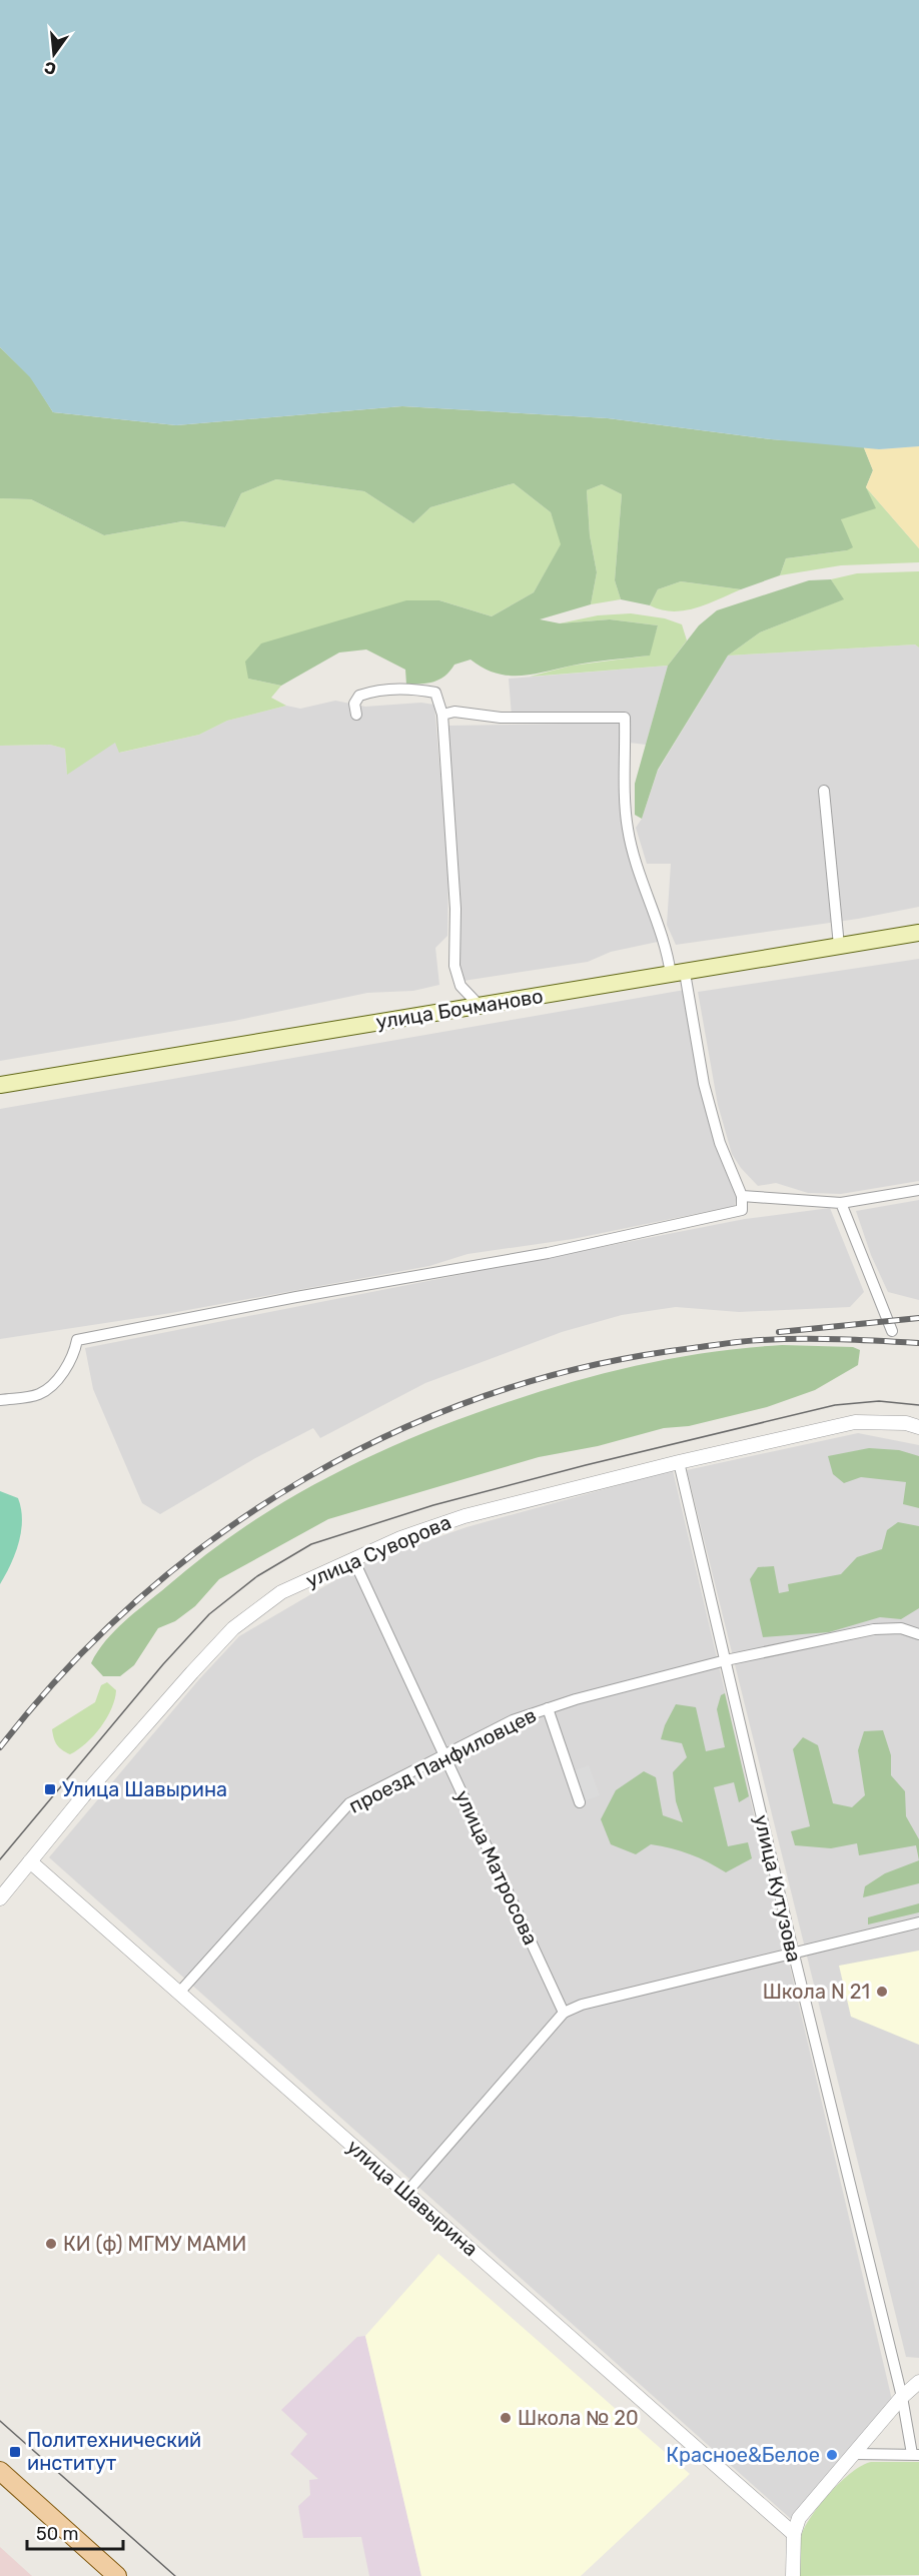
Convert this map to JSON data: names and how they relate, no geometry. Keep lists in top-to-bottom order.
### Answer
{
  "streets": {
    "main road": ["улица Бочманово"],
    "street": [
      "улица Суворова",
      "проезд Панфиловцев",
      "улица Матросова",
      "улица Кутузова",
      "улица Шавырина"
    ]
  },
  "crossings": [
    ["улица Суворова", "улица Матросова"],
    ["улица Суворова", "улица Кутузова"],
    ["улица Суворова", "улица Шавырина"],
    ["проезд Панфиловцев", "улица Матросова"],
    ["проезд Панфиловцев", "улица Кутузова"],
    ["проезд Панфиловцев", "улица Шавырина"]
  ],
  "places": {
    "transit": ["Улица Шавырина", "Политехнический институт"],
    "other": [
      "Школа N 21",
      "КИ (ф) МГМУ МАМИ",
      "Школа № 20",
      "Красное&Белое"
    ]
  },
  "scale_bar": "50 m",
  "north": "bottom"
}
